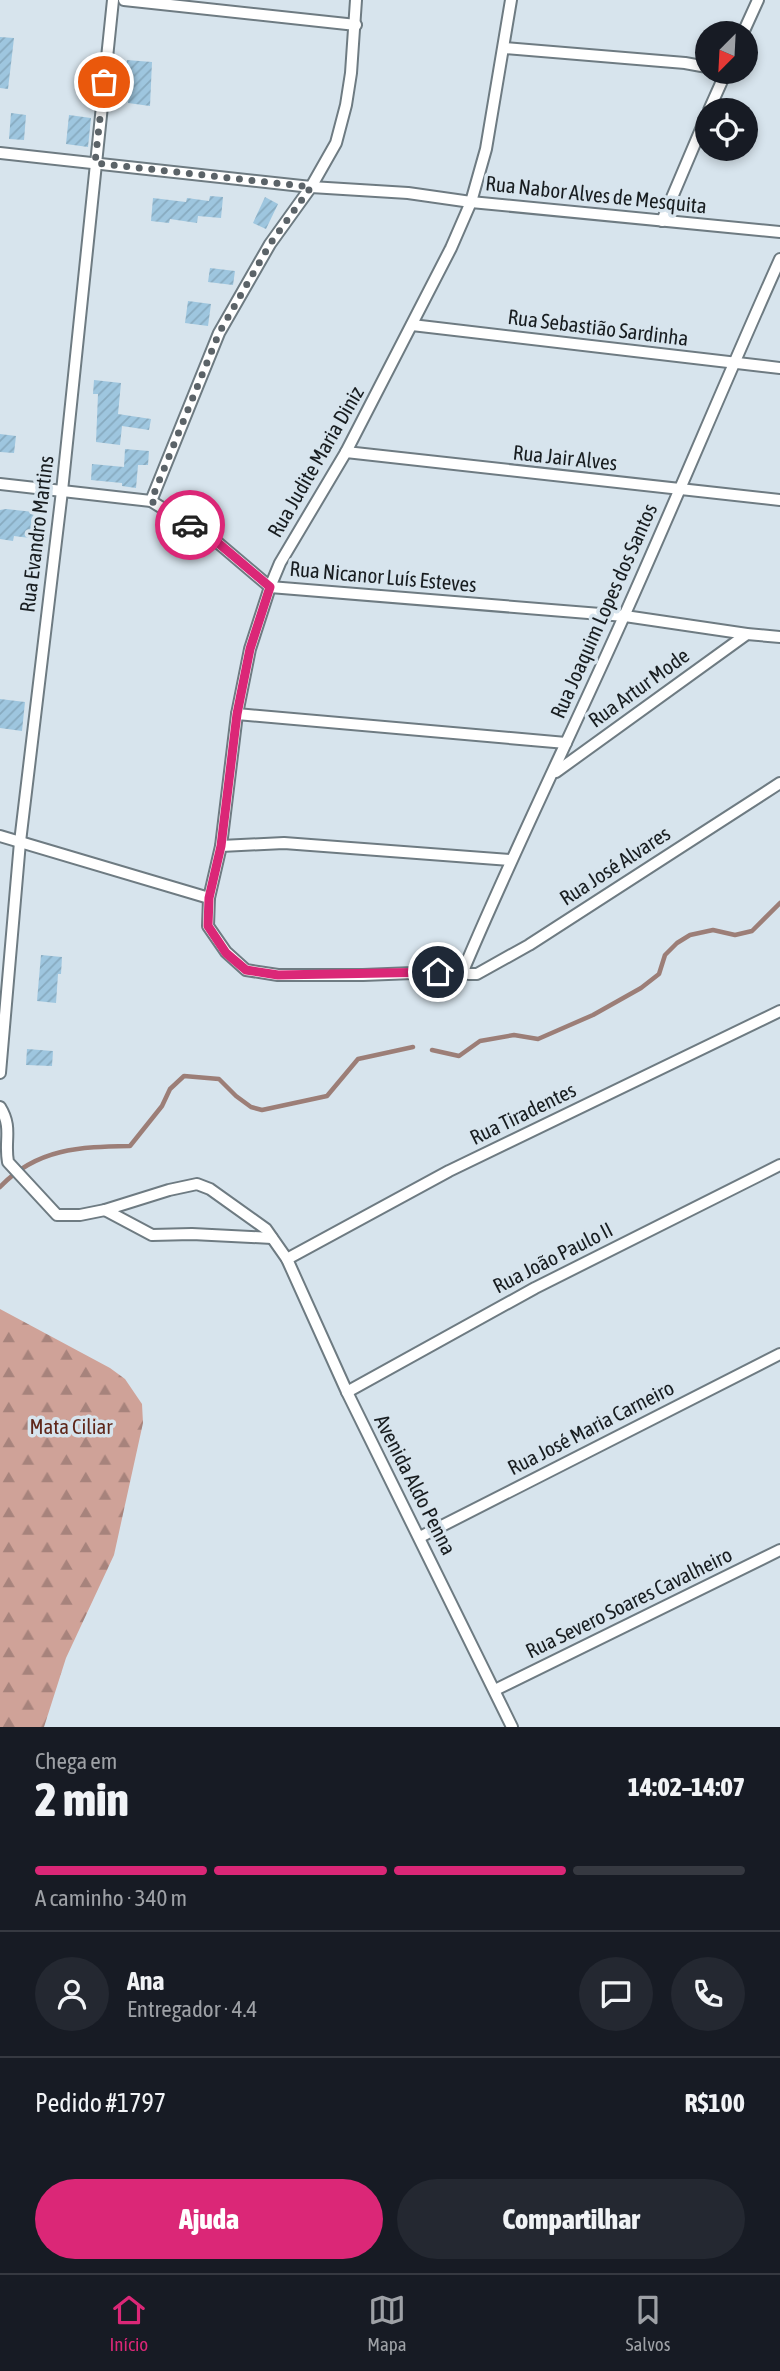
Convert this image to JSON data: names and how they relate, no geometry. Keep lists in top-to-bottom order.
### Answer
{
  "streets": {
    "street": [
      "Rua Nabor Alves de Mesquita",
      "Rua Sebastião Sardinha",
      "Rua Jair Alves",
      "Rua Judite Maria Diniz",
      "Rua Evandro Martins",
      "Rua Nicanor Luís Esteves",
      "Rua Joaquim Lopes dos Santos",
      "Rua Artur Mode",
      "Rua José Alvares",
      "Rua Tiradentes",
      "Rua João Paulo II",
      "Rua José Maria Carneiro",
      "Avenida Aldo Penna",
      "Rua Severo Soares Cavalheiro"
    ]
  },
  "crossings": [
    ["Rua Nabor Alves de Mesquita", "Rua Judite Maria Diniz"],
    ["Rua Nabor Alves de Mesquita", "Rua Evandro Martins"],
    ["Rua Sebastião Sardinha", "Rua Judite Maria Diniz"],
    ["Rua Sebastião Sardinha", "Rua Joaquim Lopes dos Santos"],
    ["Rua Jair Alves", "Rua Judite Maria Diniz"],
    ["Rua Jair Alves", "Rua Joaquim Lopes dos Santos"],
    ["Rua Judite Maria Diniz", "Rua Nicanor Luís Esteves"],
    ["Rua Judite Maria Diniz", "Rua Joaquim Lopes dos Santos"],
    ["Rua Judite Maria Diniz", "Rua José Alvares"],
    ["Rua Evandro Martins", "Rua Nicanor Luís Esteves"],
    ["Rua Nicanor Luís Esteves", "Rua Joaquim Lopes dos Santos"],
    ["Rua Nicanor Luís Esteves", "Rua Artur Mode"],
    ["Rua Joaquim Lopes dos Santos", "Rua Artur Mode"],
    ["Rua Joaquim Lopes dos Santos", "Rua José Alvares"],
    ["Rua Tiradentes", "Avenida Aldo Penna"],
    ["Rua João Paulo II", "Avenida Aldo Penna"],
    ["Rua José Maria Carneiro", "Avenida Aldo Penna"],
    ["Avenida Aldo Penna", "Rua Severo Soares Cavalheiro"]
  ],
  "parks": ["Mata Ciliar"],
  "north": "bottom left",
  "page": {
    "heading": ["2 min", "Chega em", "14:02–14:07"],
    "panel": [
      "Ana",
      "Entregador · 4.4",
      "Pedido #1797",
      "R$100"
    ],
    "bar": "A caminho · 340 m",
    "buttons": ["Ajuda", "Compartilhar"],
    "tabs": ["Início", "Mapa", "Salvos"]
  }
}
